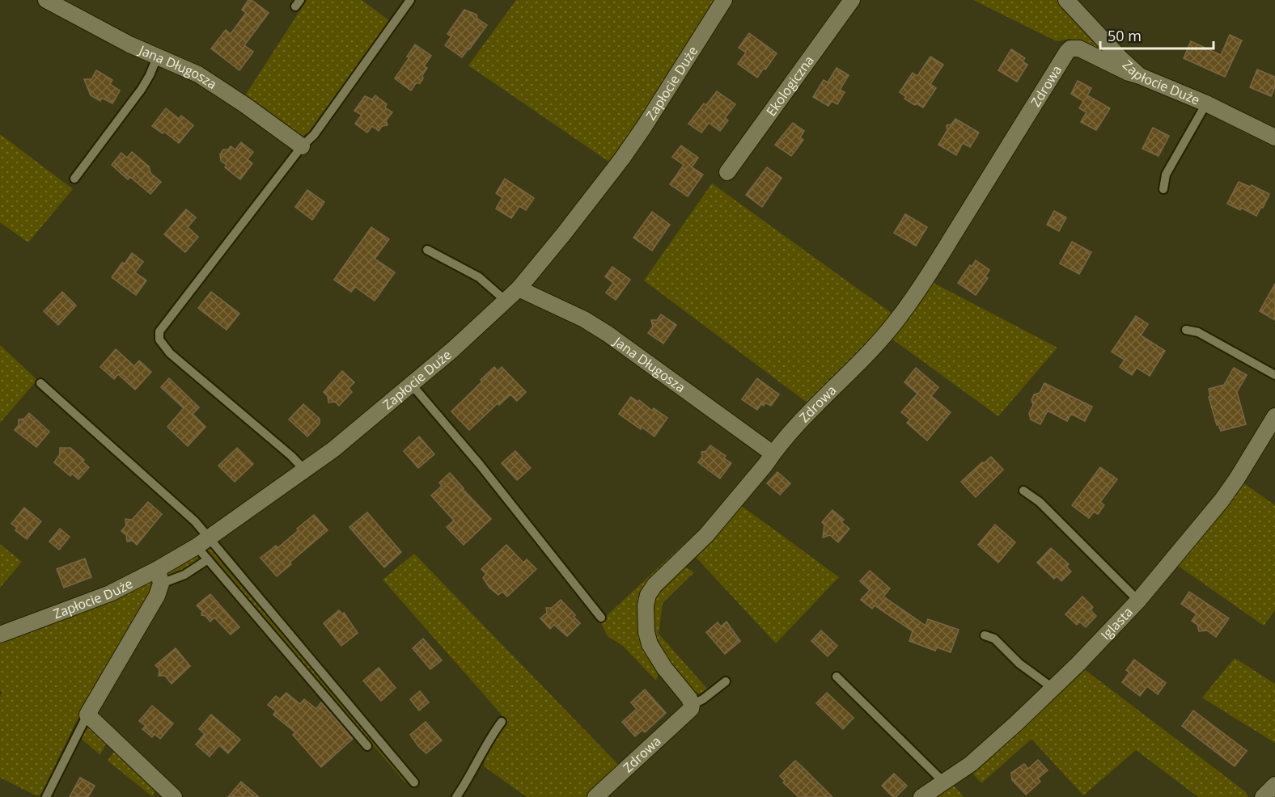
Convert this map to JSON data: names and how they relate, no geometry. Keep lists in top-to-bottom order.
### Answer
{
  "streets": {
    "street": [
      "Jana Długosza",
      "Zapłocie Duże",
      "Ekologiczna",
      "Zdrowa",
      "Iglasta"
    ]
  },
  "crossings": [
    ["Jana Długosza", "Zapłocie Duże"],
    ["Jana Długosza", "Zdrowa"],
    ["Zapłocie Duże", "Zdrowa"]
  ],
  "scale_bar": "50 m"
}
